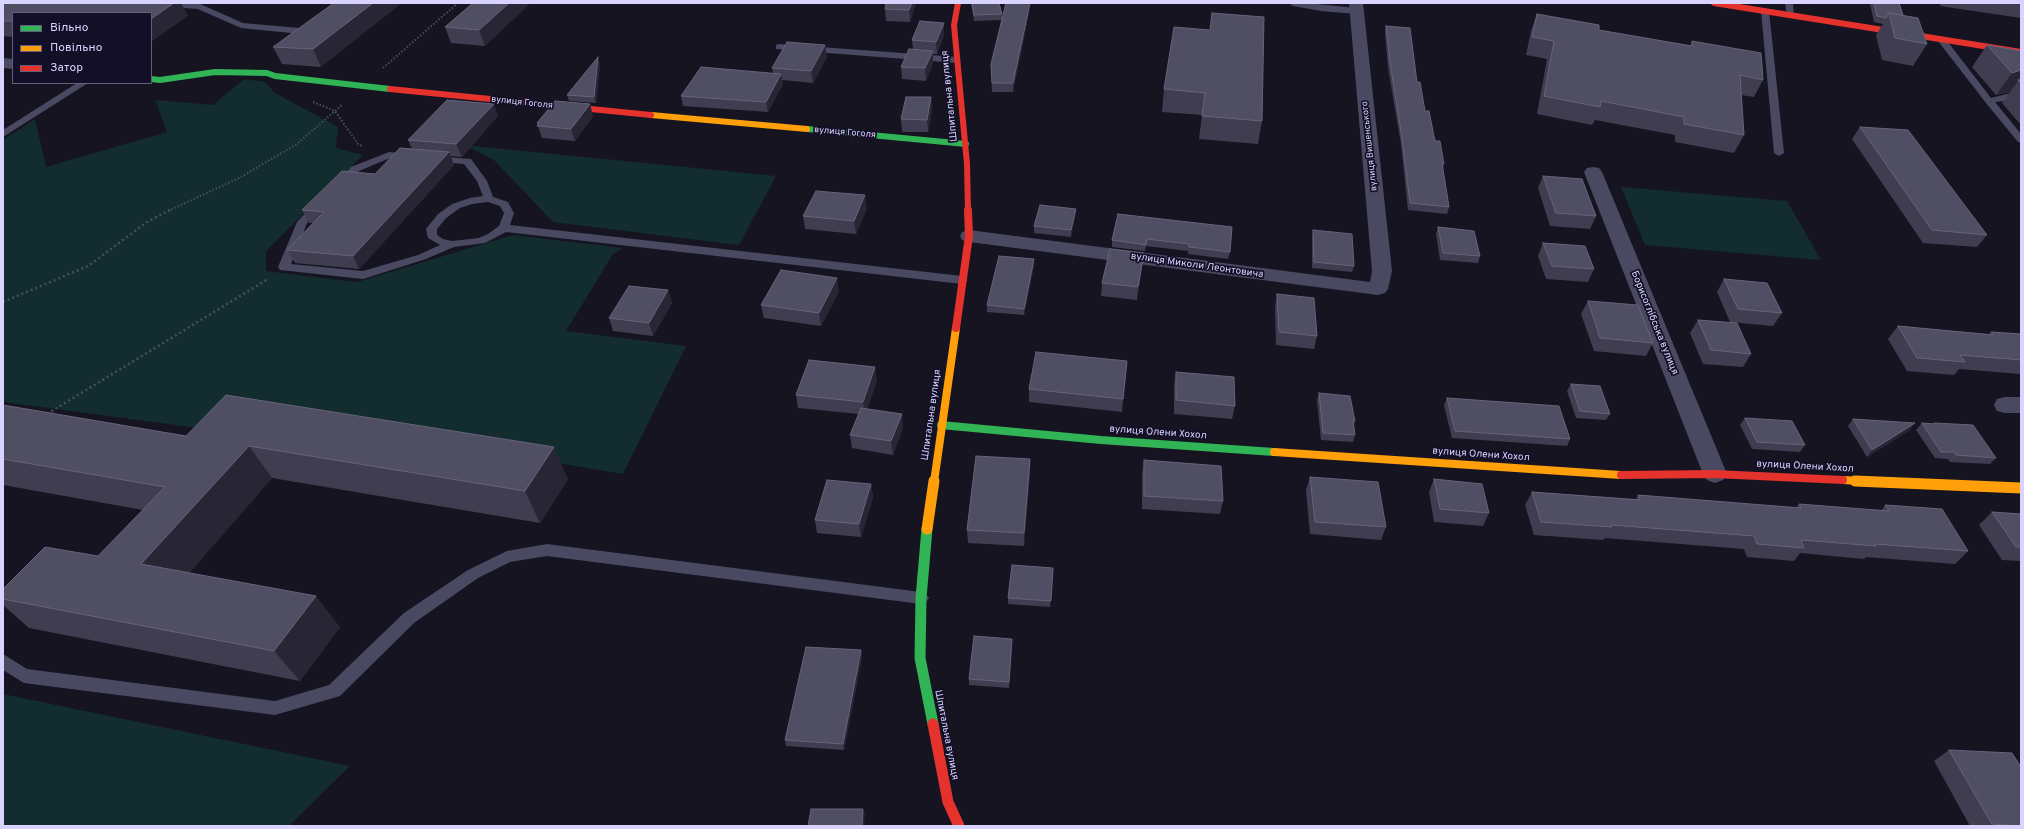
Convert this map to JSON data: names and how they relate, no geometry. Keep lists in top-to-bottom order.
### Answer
{
  "streets": {
    "street": [
      "Шпитальна вулиця",
      "вулиця Гоголя",
      "вулиця Вишенського",
      "вулиця Миколи Леонтовича",
      "Борисоглібська вулиця",
      "вулиця Олени Хохол"
    ]
  },
  "crossings": [
    ["Шпитальна вулиця", "вулиця Гоголя"],
    ["Шпитальна вулиця", "вулиця Миколи Леонтовича"],
    ["Шпитальна вулиця", "вулиця Олени Хохол"],
    ["вулиця Вишенського", "вулиця Миколи Леонтовича"],
    ["Борисоглібська вулиця", "вулиця Олени Хохол"]
  ],
  "legend": ["Вільно", "Повільно", "Затор"]
}
